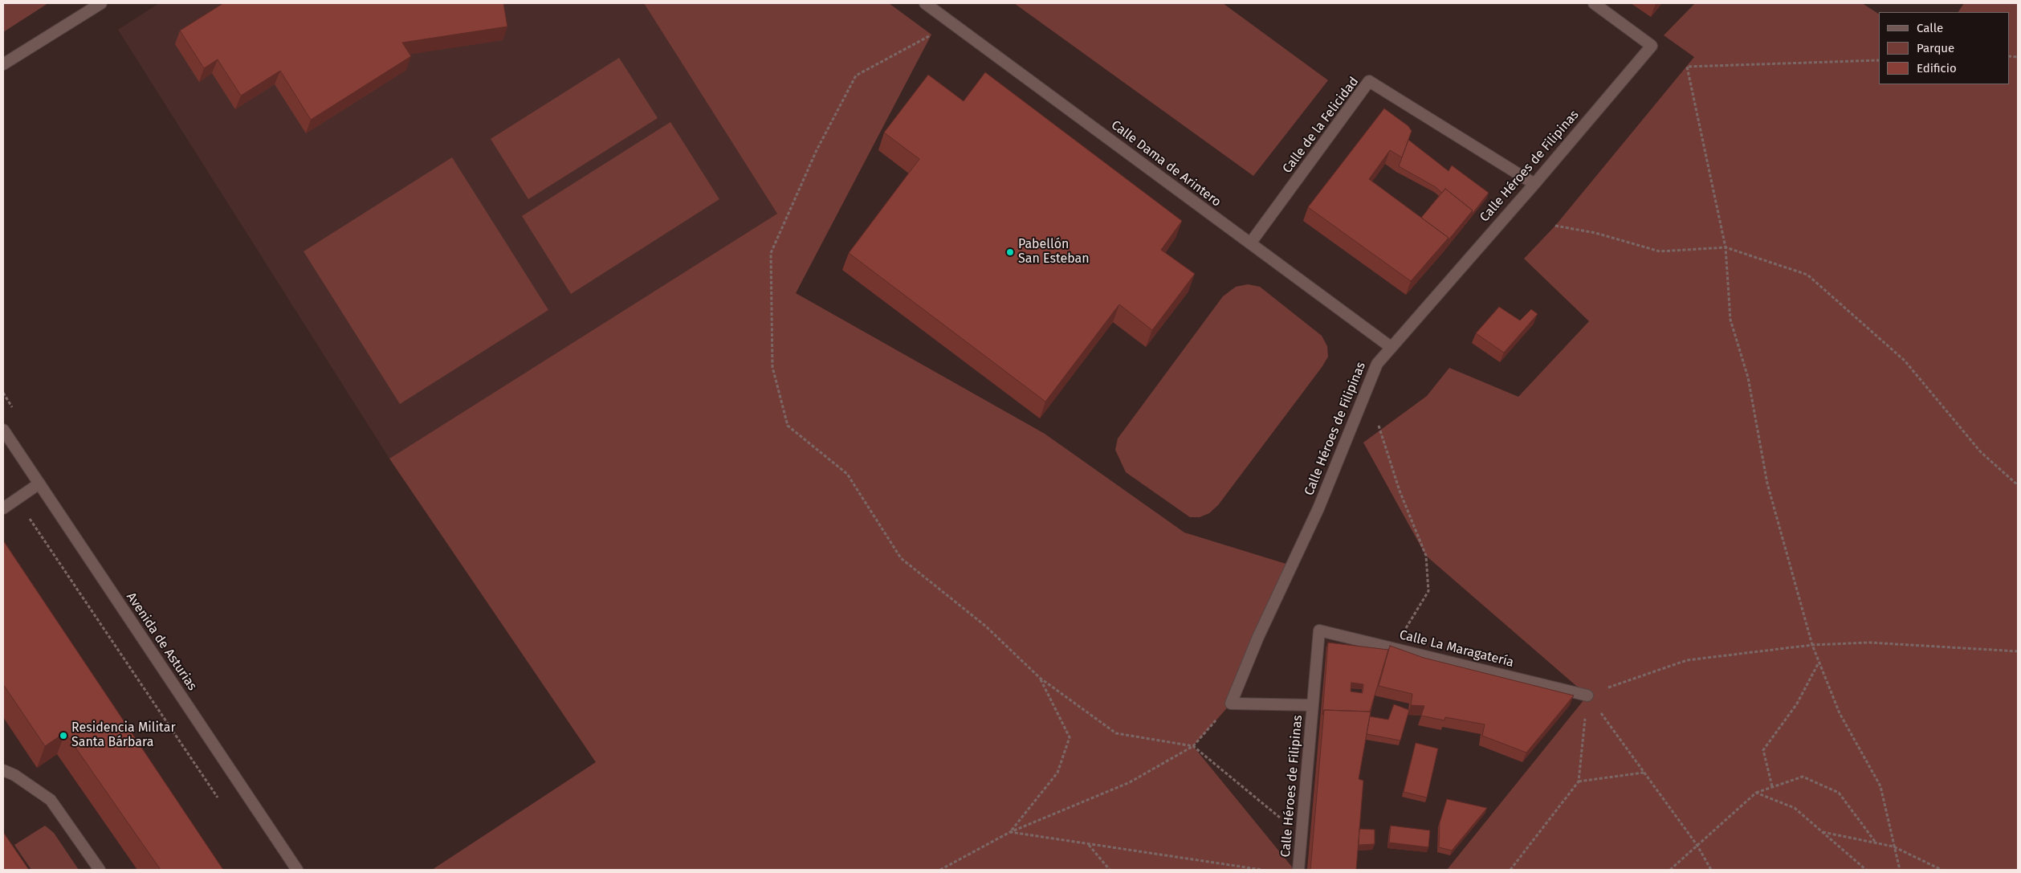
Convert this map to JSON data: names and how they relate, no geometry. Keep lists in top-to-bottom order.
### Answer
{
  "streets": {
    "street": [
      "Calle de la Felicidad",
      "Calle Dama de Arintero",
      "Calle Héroes de Filipinas",
      "Avenida de Asturias",
      "Calle La Maragatería"
    ]
  },
  "crossings": [
    ["Calle de la Felicidad", "Calle Dama de Arintero"],
    ["Calle de la Felicidad", "Calle Héroes de Filipinas"],
    ["Calle Dama de Arintero", "Calle Héroes de Filipinas"],
    ["Calle Héroes de Filipinas", "Calle La Maragatería"]
  ],
  "places": ["Pabellón San Esteban", "Residencia Militar Santa Bárbara"],
  "legend": ["Calle", "Parque", "Edificio"]
}
